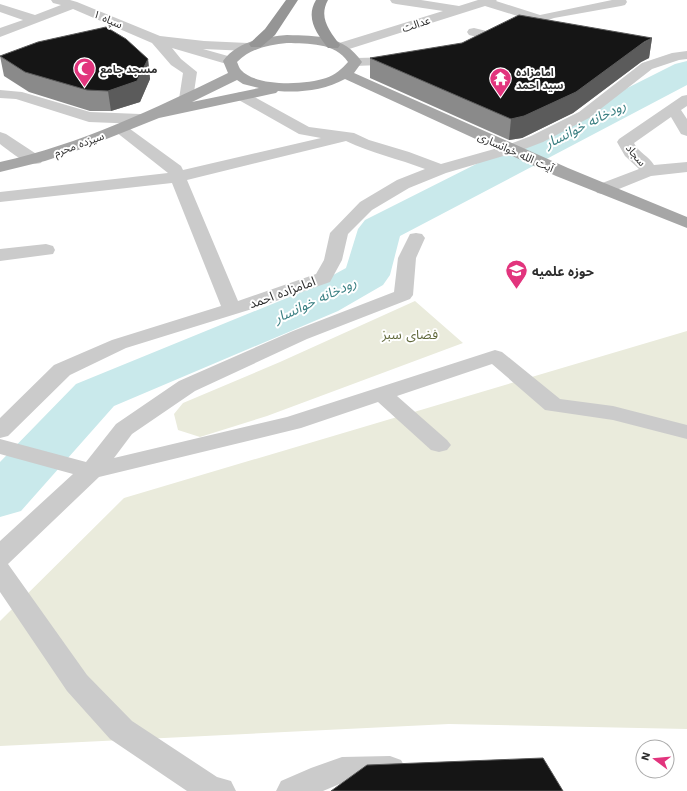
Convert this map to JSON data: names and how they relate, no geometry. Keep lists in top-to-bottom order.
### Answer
{
  "streets": {
    "main road": ["سیزده محرم", "آیت الله خوانساری"],
    "street": [
      "سپاه ۱",
      "عدالت",
      "سجاد",
      "امامزاده احمد"
    ]
  },
  "crossings": [
    ["آیت الله خوانساری", "سجاد"],
    ["آیت الله خوانساری", "امامزاده احمد"]
  ],
  "water": ["رودخانه خوانسار"],
  "parks": ["فضای سبز"],
  "places": {
    "mosque": ["مسجد جامع"],
    "temple": ["امامزاده سید احمد"],
    "school or university": ["حوزه علمیه"]
  },
  "north": "left"
}
